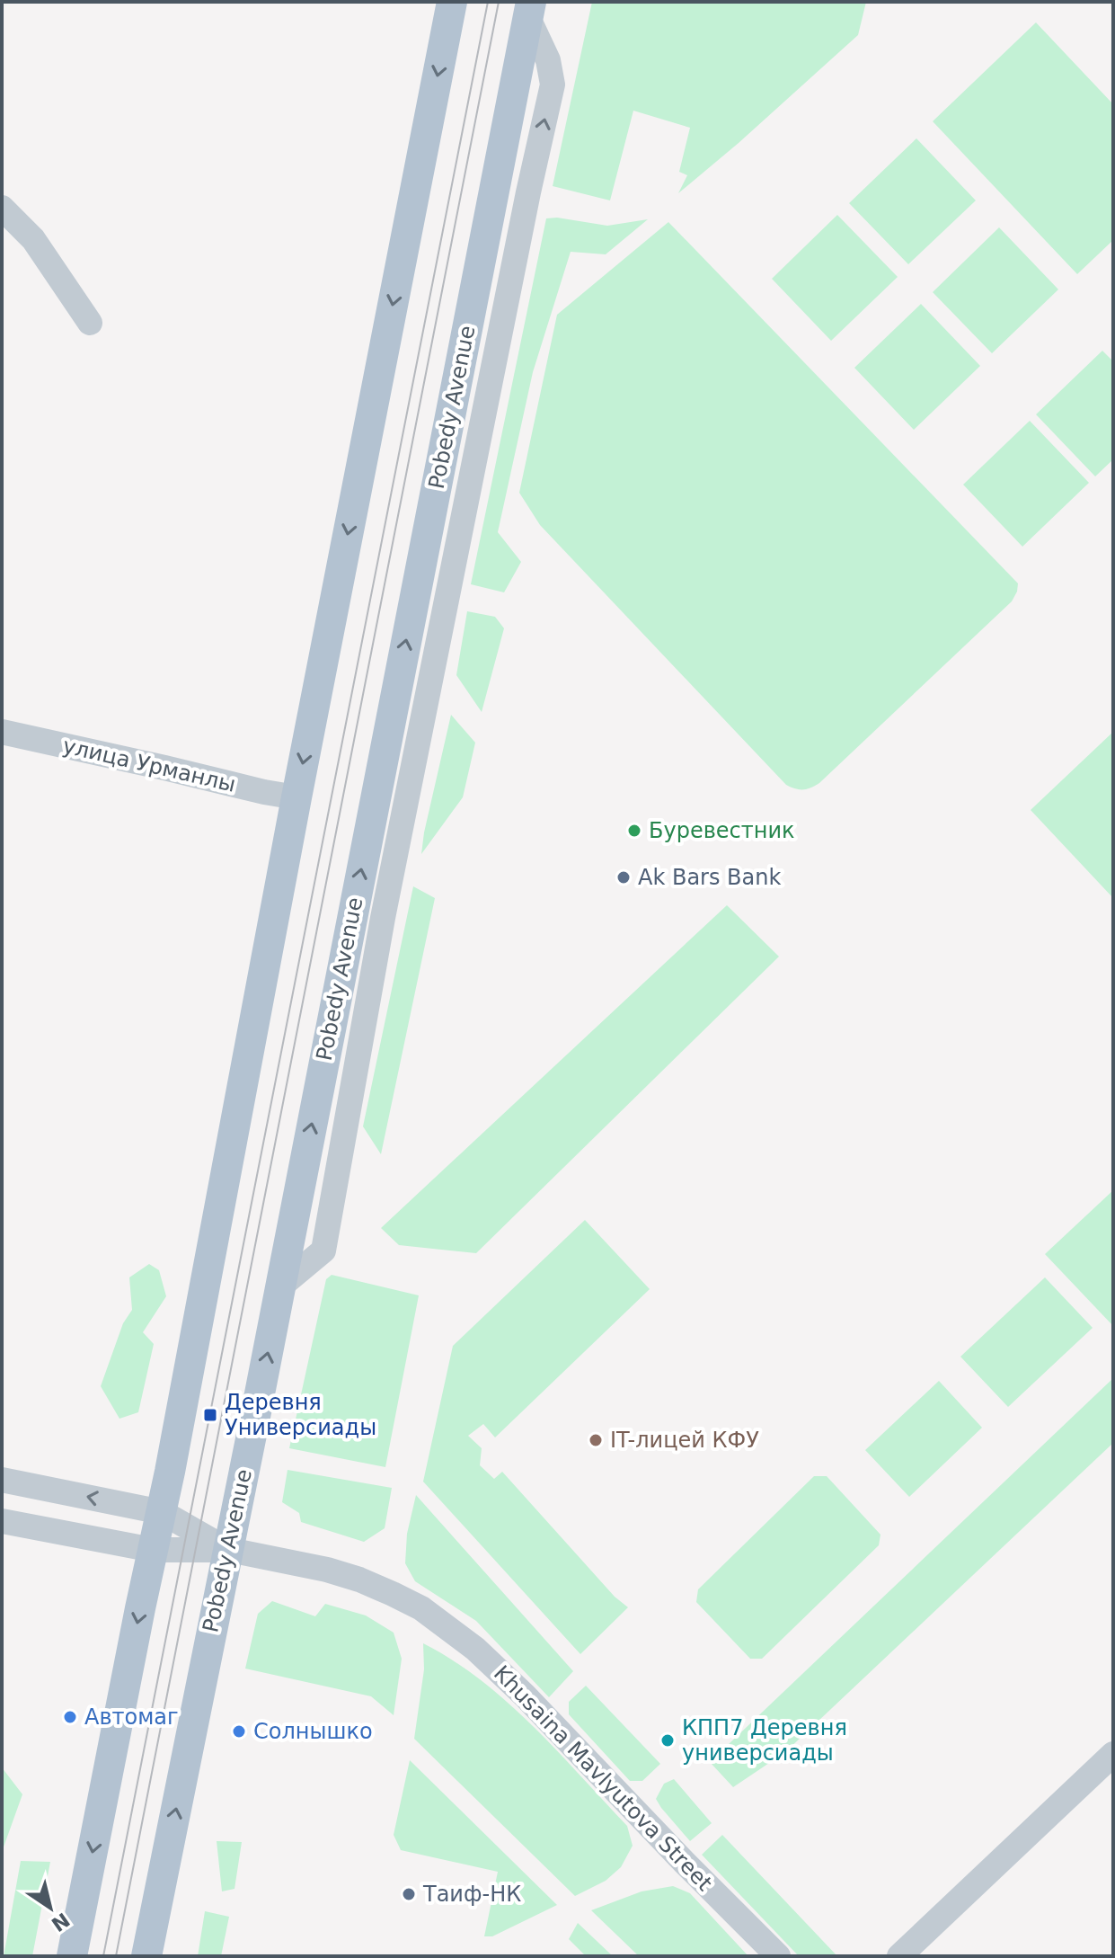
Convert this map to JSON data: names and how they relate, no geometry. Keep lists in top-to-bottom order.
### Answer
{
  "streets": {
    "main road": ["Pobedy Avenue"],
    "street": ["улица Урманлы"]
  },
  "places": {
    "other": [
      "Буревестник",
      "Ak Bars Bank",
      "IT-лицей КФУ",
      "Автомаг",
      "Солнышко",
      "КПП7 Деревня универсиады",
      "Таиф-НК"
    ],
    "transit": ["Деревня Универсиады"]
  },
  "north": "bottom right"
}
